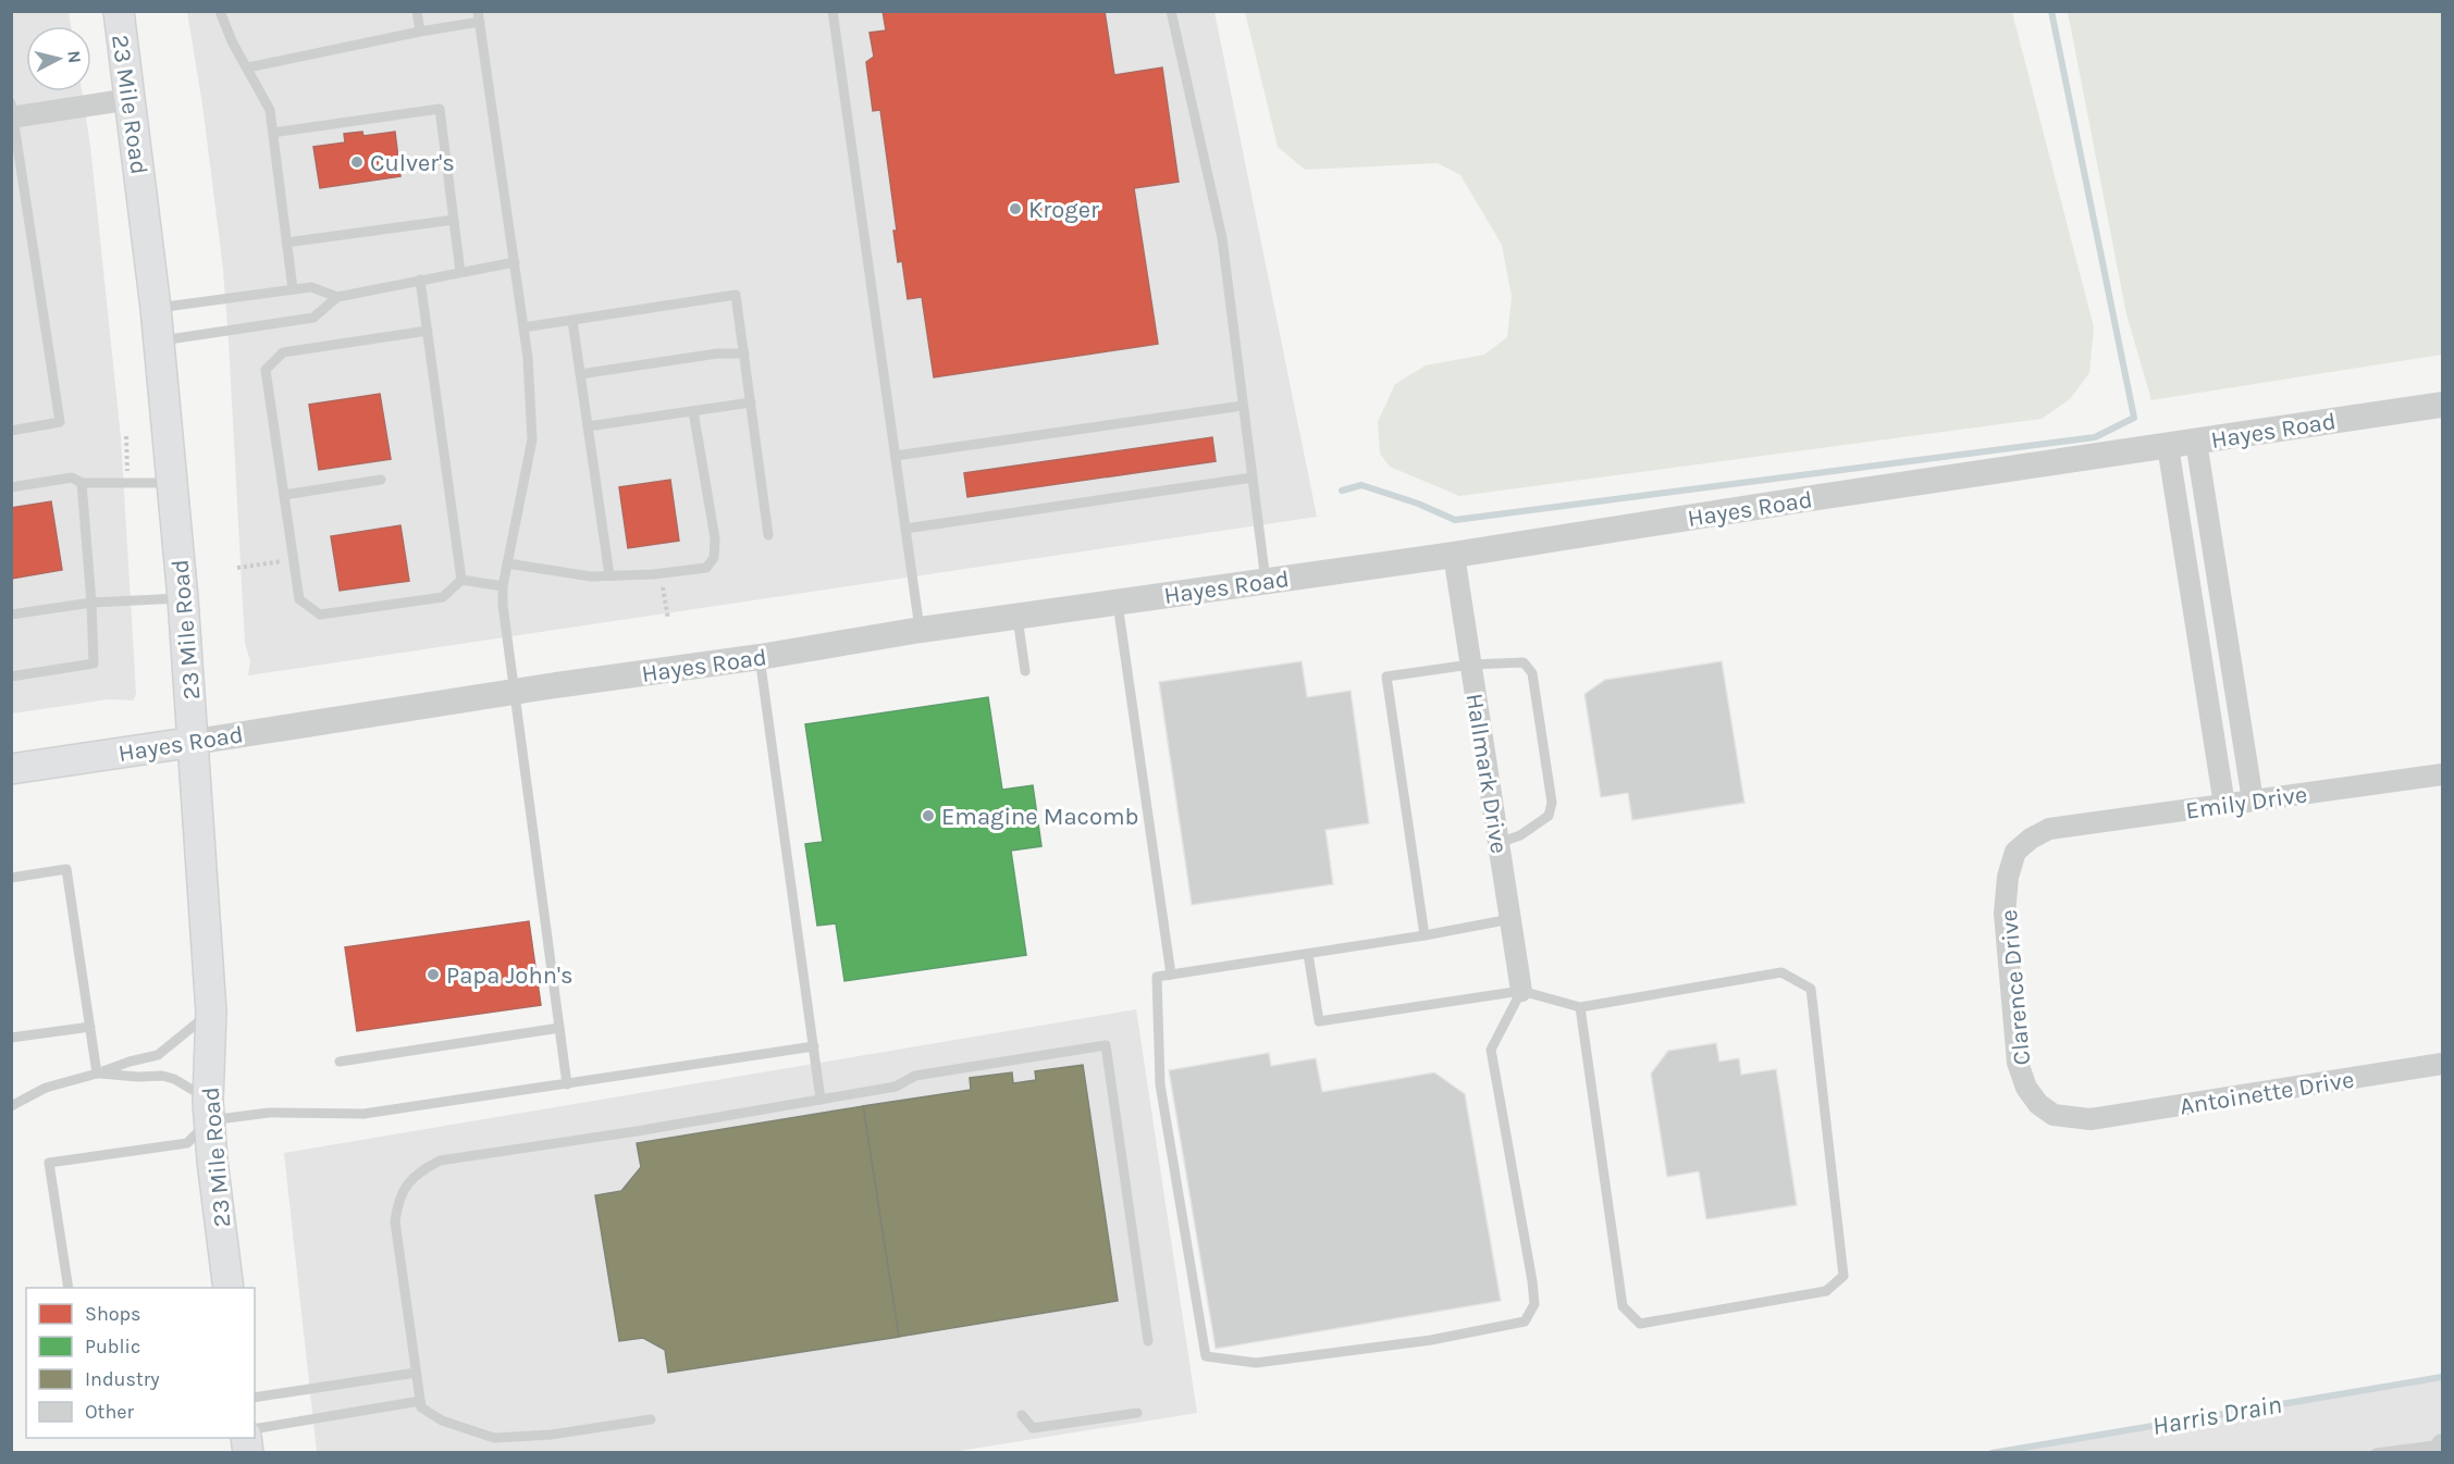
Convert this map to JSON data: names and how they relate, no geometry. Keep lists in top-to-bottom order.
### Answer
{
  "streets": {
    "main road": ["23 Mile Road", "Hayes Road"],
    "street": [
      "Hallmark Drive",
      "Emily Drive",
      "Clarence Drive",
      "Antoinette Drive"
    ]
  },
  "crossings": [
    ["23 Mile Road", "Hayes Road"],
    ["Hayes Road", "Hallmark Drive"],
    ["Emily Drive", "Clarence Drive"],
    ["Clarence Drive", "Antoinette Drive"]
  ],
  "water": ["Harris Drain"],
  "places": [
    "Culver's",
    "Kroger",
    "Emagine Macomb",
    "Papa John's"
  ],
  "legend": [
    "Shops",
    "Public",
    "Industry",
    "Other"
  ],
  "north": "right"
}
